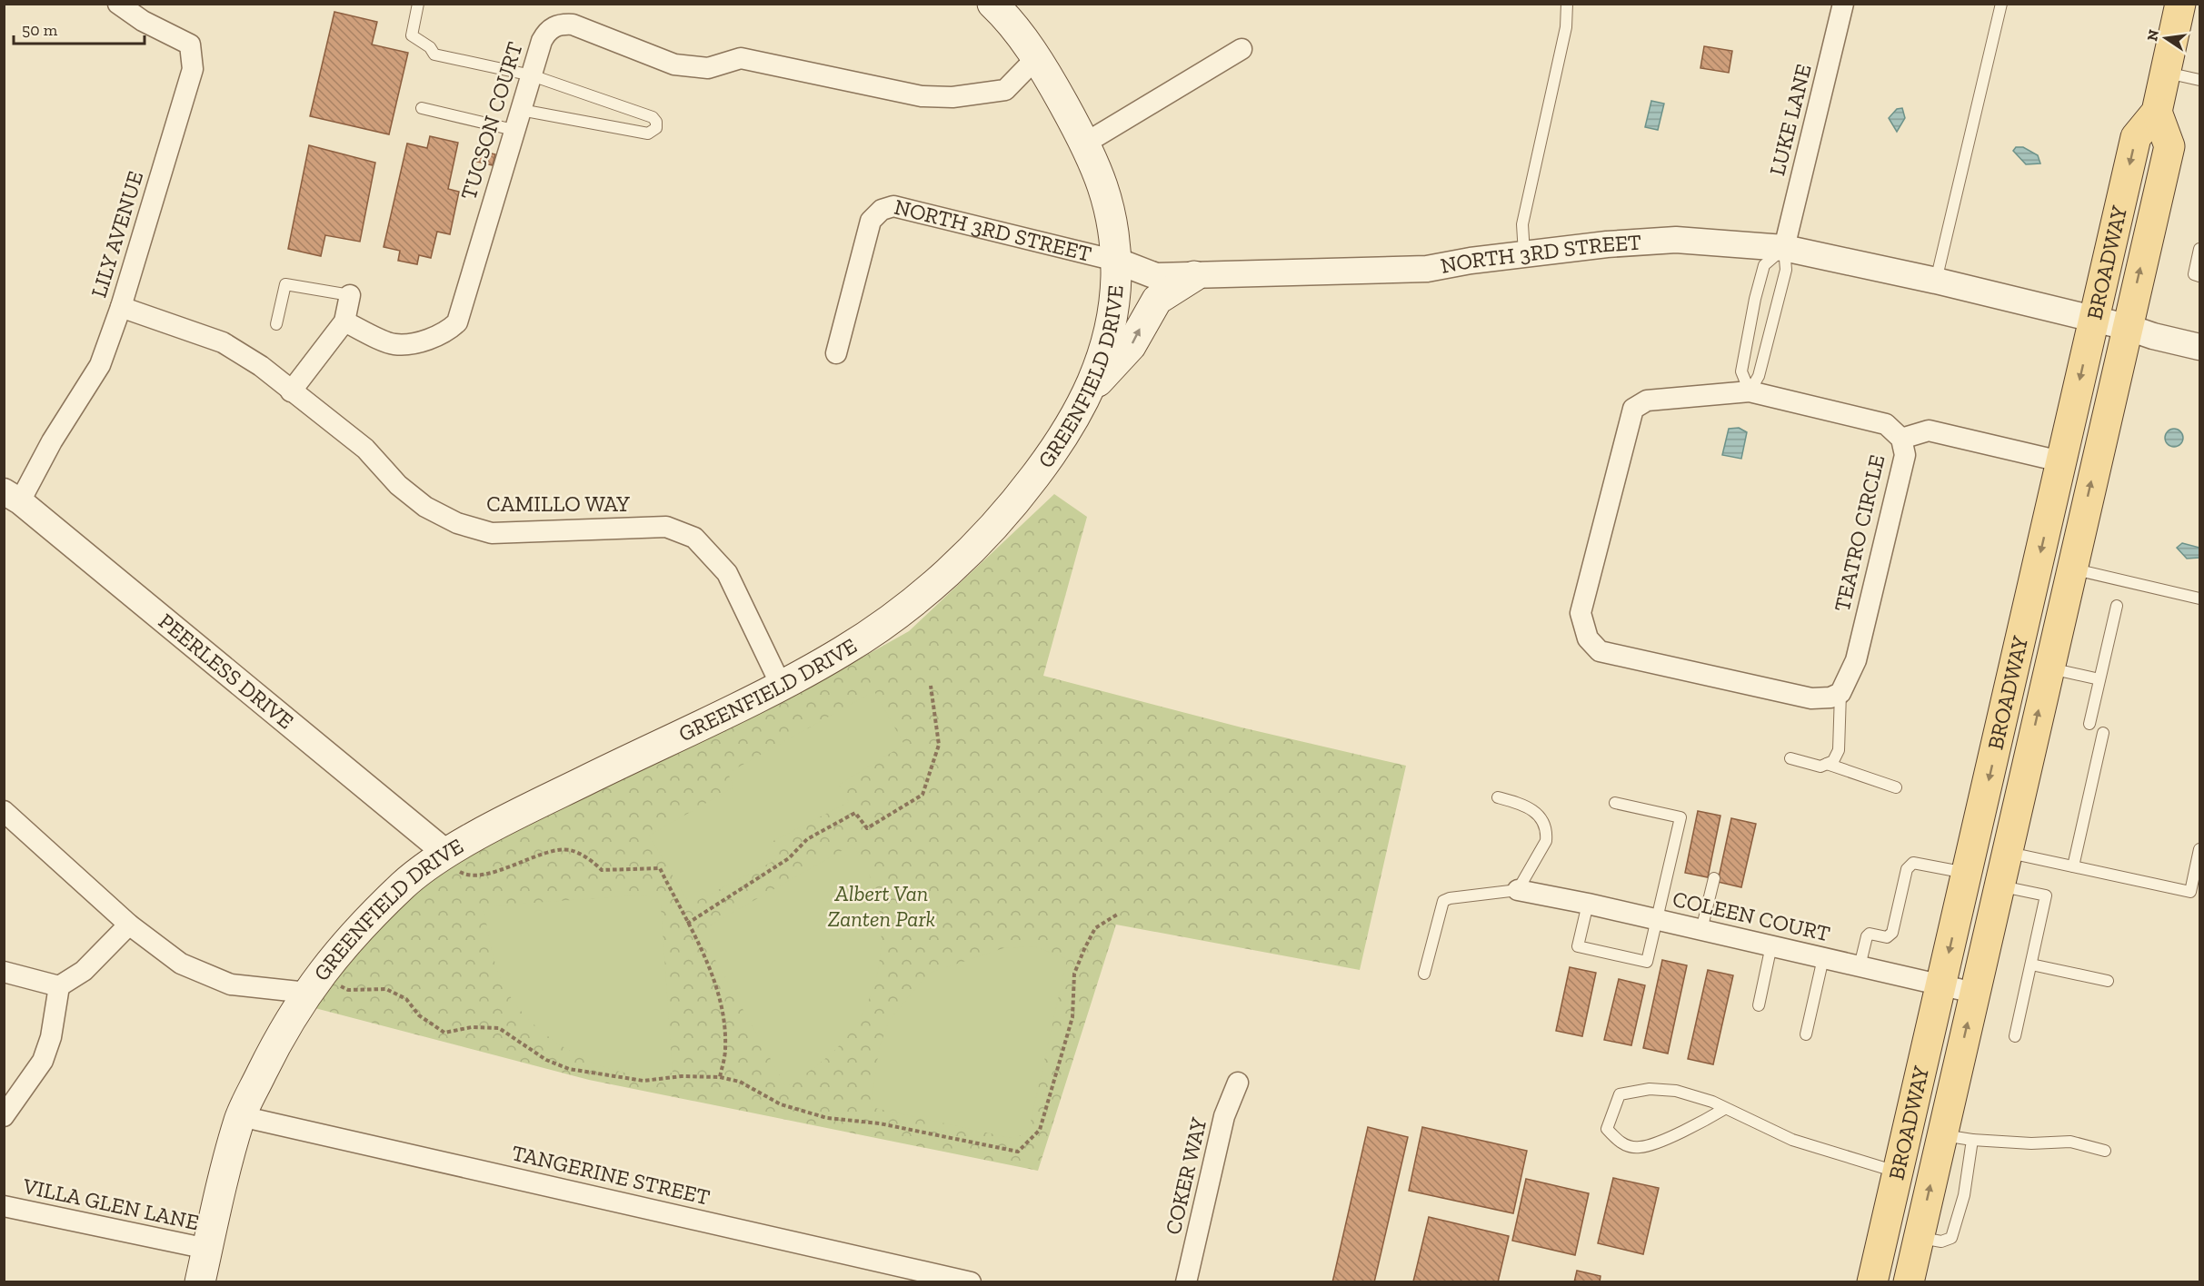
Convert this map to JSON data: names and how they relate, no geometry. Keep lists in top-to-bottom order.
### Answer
{
  "streets": {
    "main road": ["BROADWAY", "GREENFIELD DRIVE"],
    "street": [
      "LUKE LANE",
      "TUCSON COURT",
      "NORTH 3RD STREET",
      "LILY AVENUE",
      "CAMILLO WAY",
      "TEATRO CIRCLE",
      "PEERLESS DRIVE",
      "COLEEN COURT",
      "TANGERINE STREET",
      "COKER WAY",
      "VILLA GLEN LANE"
    ]
  },
  "crossings": [
    ["LUKE LANE", "NORTH 3RD STREET"],
    ["TUCSON COURT", "GREENFIELD DRIVE"],
    ["NORTH 3RD STREET", "BROADWAY"],
    ["NORTH 3RD STREET", "GREENFIELD DRIVE"],
    ["LILY AVENUE", "CAMILLO WAY"],
    ["LILY AVENUE", "PEERLESS DRIVE"],
    ["BROADWAY", "COLEEN COURT"],
    ["GREENFIELD DRIVE", "CAMILLO WAY"],
    ["GREENFIELD DRIVE", "PEERLESS DRIVE"],
    ["GREENFIELD DRIVE", "TANGERINE STREET"],
    ["GREENFIELD DRIVE", "VILLA GLEN LANE"]
  ],
  "parks": ["Albert Van Zanten Park"],
  "scale_bar": "50 m",
  "north": "left"
}
